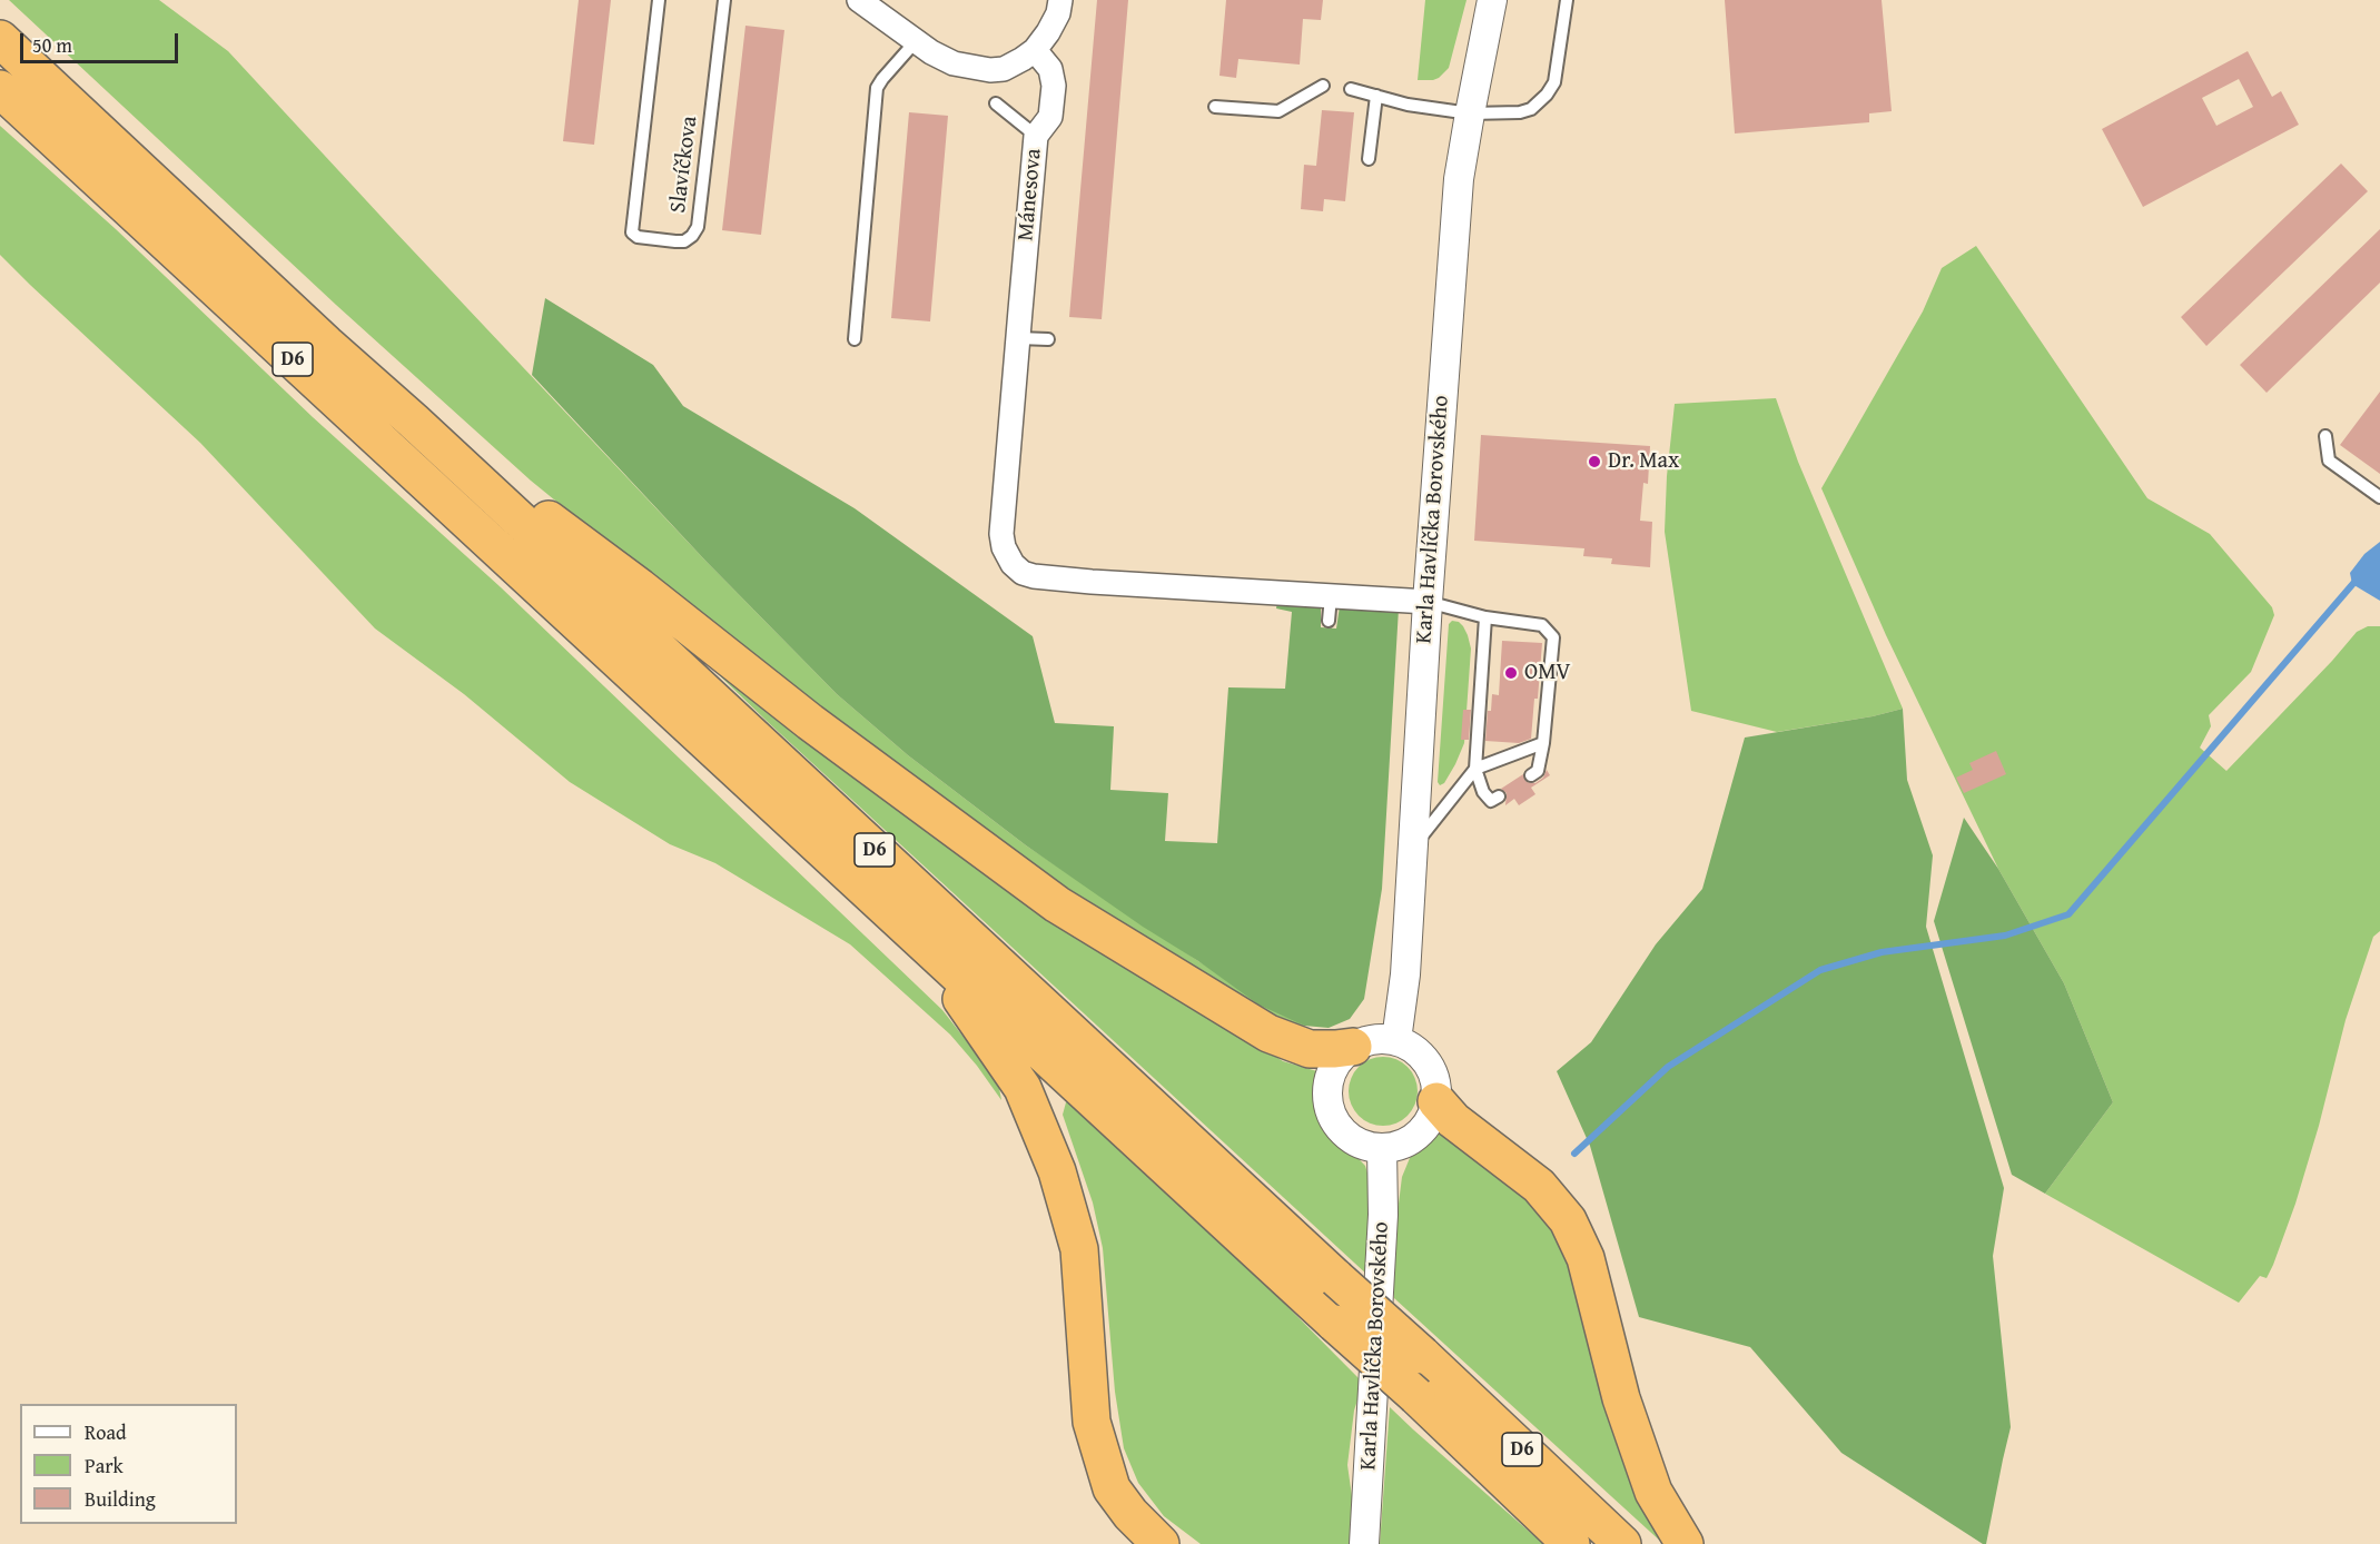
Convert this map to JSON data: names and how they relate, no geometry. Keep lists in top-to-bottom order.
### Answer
{
  "streets": {
    "highway": ["D6"],
    "street": ["Mánesova", "Karla Havlíčka Borovského"],
    "lane": ["Slavíčkova"]
  },
  "crossings": [
    ["Mánesova", "Karla Havlíčka Borovského"]
  ],
  "places": ["Dr. Max", "OMV"],
  "legend": ["Road", "Park", "Building"],
  "scale_bar": "50 m"
}
